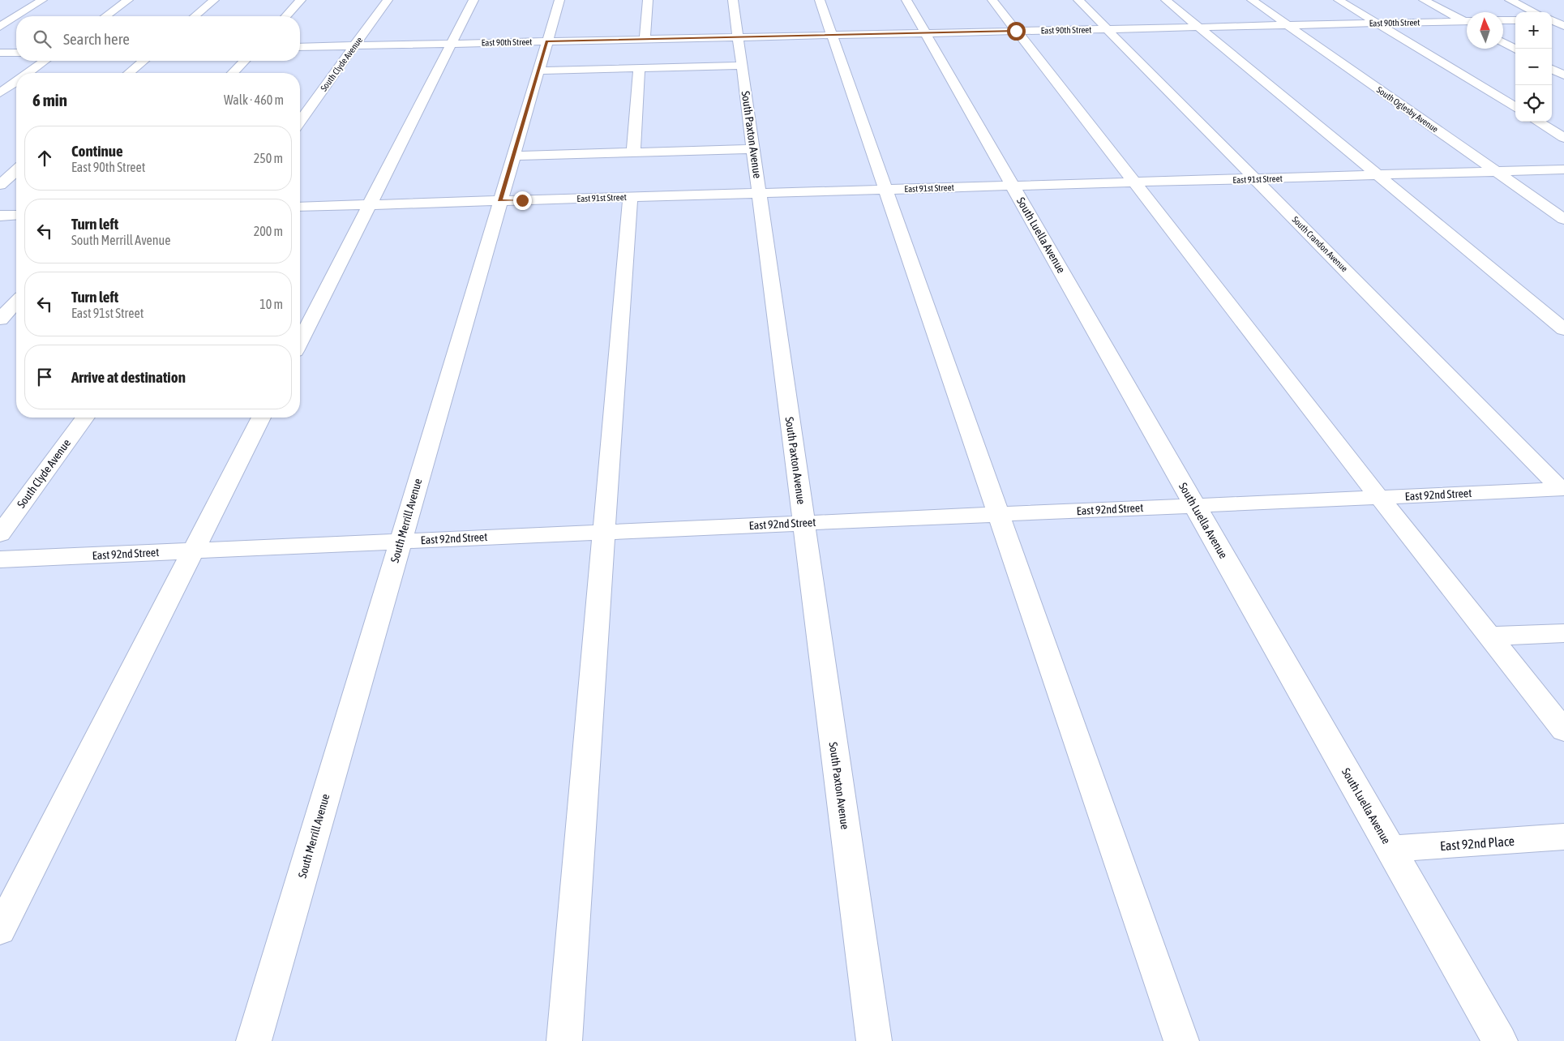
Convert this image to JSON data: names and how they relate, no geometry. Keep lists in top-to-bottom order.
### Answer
{
  "streets": {
    "street": [
      "East 90th Street",
      "South Clyde Avenue",
      "South Oglesby Avenue",
      "South Paxton Avenue",
      "East 91st Street",
      "South Luella Avenue",
      "South Crandon Avenue",
      "East 92nd Street",
      "South Merrill Avenue",
      "East 92nd Place"
    ]
  },
  "crossings": [
    ["East 90th Street", "South Clyde Avenue"],
    ["East 90th Street", "South Oglesby Avenue"],
    ["East 90th Street", "South Paxton Avenue"],
    ["East 90th Street", "South Luella Avenue"],
    ["East 90th Street", "South Crandon Avenue"],
    ["East 90th Street", "South Merrill Avenue"],
    ["South Oglesby Avenue", "East 91st Street"],
    ["South Paxton Avenue", "East 91st Street"],
    ["South Paxton Avenue", "East 92nd Street"],
    ["East 91st Street", "South Luella Avenue"],
    ["East 91st Street", "South Crandon Avenue"],
    ["East 91st Street", "South Merrill Avenue"],
    ["South Luella Avenue", "East 92nd Street"],
    ["South Luella Avenue", "East 92nd Place"],
    ["South Crandon Avenue", "East 92nd Street"],
    ["East 92nd Street", "South Merrill Avenue"]
  ],
  "north": "top",
  "page": {
    "map_buttons": ["+", "−"],
    "search": "Search here",
    "heading": ["6 min", "Walk · 460 m"],
    "list": [
      ["Continue", "East 90th Street", "250 m"],
      ["Turn left", "South Merrill Avenue", "200 m"],
      ["Turn left", "East 91st Street", "10 m"],
      "Arrive at destination"
    ]
  }
}
